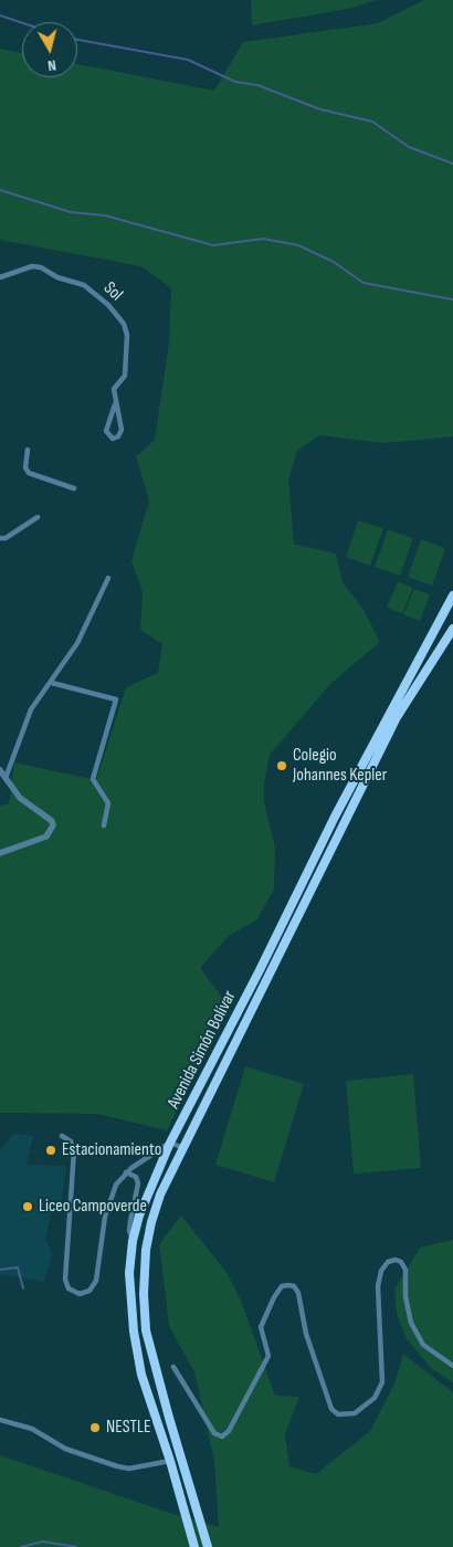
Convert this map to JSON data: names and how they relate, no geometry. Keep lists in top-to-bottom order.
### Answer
{
  "streets": {
    "highway": ["Avenida Simón Bolívar"],
    "street": ["Sol"]
  },
  "places": [
    "Colegio Johannes Kepler",
    "Estacionamiento",
    "Liceo Campoverde",
    "NESTLE"
  ],
  "north": "bottom"
}
